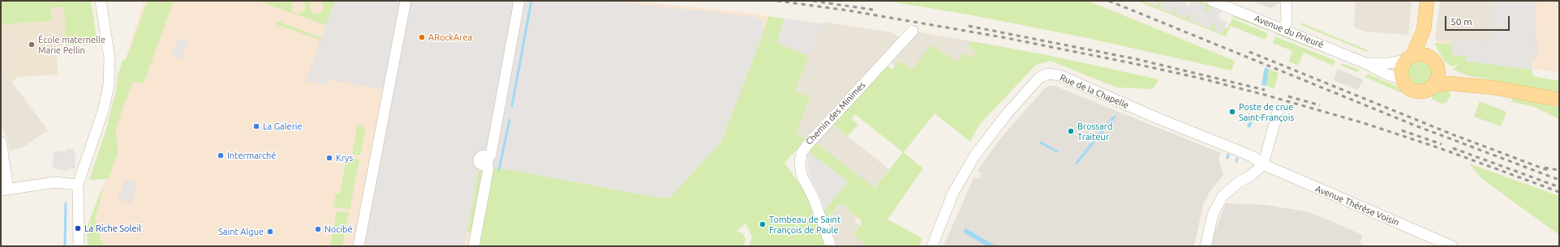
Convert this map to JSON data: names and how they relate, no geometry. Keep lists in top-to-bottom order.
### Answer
{
  "streets": {
    "street": [
      "Avenue du Prieuré",
      "Rue de la Chapelle",
      "Chemin des Minimes",
      "Avenue Thérèse Voisin"
    ]
  },
  "crossings": [
    ["Rue de la Chapelle", "Avenue Thérèse Voisin"]
  ],
  "places": [
    "ARockArea",
    "École maternelle Marie Pellin",
    "Poste de crue Saint-François",
    "La Galerie",
    "Brossard Traiteur",
    "Intermarché",
    "Krys",
    "Tombeau de Saint François de Paule",
    "La Riche Soleil",
    "Nocibé",
    "Saint Algue"
  ],
  "scale_bar": "50 m"
}
